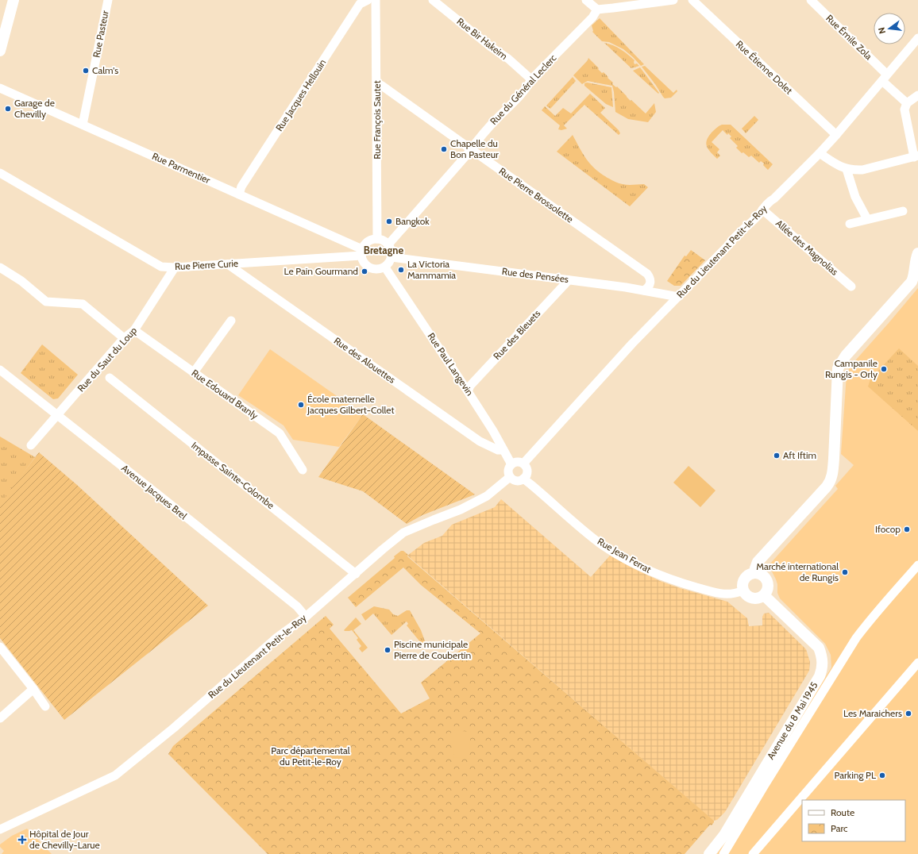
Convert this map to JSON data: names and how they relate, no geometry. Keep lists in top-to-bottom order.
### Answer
{
  "streets": {
    "main road": ["Avenue du 8 Mai 1945"],
    "street": [
      "Rue Pasteur",
      "Rue Émile Zola",
      "Rue Bir Hakeim",
      "Rue Étienne Dolet",
      "Rue du Général Leclerc",
      "Rue Jacques Hellouin",
      "Rue François Sautet",
      "Rue Parmentier",
      "Rue Pierre Brossolette",
      "Allée des Magnolias",
      "Rue du Lieutenant Petit-le-Roy",
      "Rue Pierre Curie",
      "Rue des Pensées",
      "Rue des Bleuets",
      "Rue du Saut du Loup",
      "Rue des Alouettes",
      "Rue Paul Langevin",
      "Rue Edouard Branly",
      "Impasse Sainte-Colombe",
      "Avenue Jacques Brel",
      "Rue Jean Ferrat"
    ]
  },
  "crossings": [
    ["Rue Pasteur", "Rue Parmentier"],
    ["Rue Émile Zola", "Rue du Lieutenant Petit-le-Roy"],
    ["Rue Bir Hakeim", "Rue du Général Leclerc"],
    ["Rue Étienne Dolet", "Rue du Lieutenant Petit-le-Roy"],
    ["Rue du Général Leclerc", "Rue François Sautet"],
    ["Rue du Général Leclerc", "Rue Parmentier"],
    ["Rue du Général Leclerc", "Rue Pierre Brossolette"],
    ["Rue du Général Leclerc", "Rue Pierre Curie"],
    ["Rue du Général Leclerc", "Rue des Pensées"],
    ["Rue du Général Leclerc", "Rue Paul Langevin"],
    ["Rue Jacques Hellouin", "Rue Parmentier"],
    ["Rue François Sautet", "Rue Parmentier"],
    ["Rue François Sautet", "Rue Pierre Brossolette"],
    ["Rue François Sautet", "Rue Pierre Curie"],
    ["Rue François Sautet", "Rue des Pensées"],
    ["Rue François Sautet", "Rue Paul Langevin"],
    ["Rue Parmentier", "Rue Pierre Curie"],
    ["Rue Parmentier", "Rue des Pensées"],
    ["Rue Parmentier", "Rue Paul Langevin"],
    ["Rue Pierre Brossolette", "Rue des Pensées"],
    ["Allée des Magnolias", "Rue du Lieutenant Petit-le-Roy"],
    ["Rue du Lieutenant Petit-le-Roy", "Rue des Pensées"],
    ["Rue du Lieutenant Petit-le-Roy", "Rue Paul Langevin"],
    ["Rue du Lieutenant Petit-le-Roy", "Impasse Sainte-Colombe"],
    ["Rue du Lieutenant Petit-le-Roy", "Avenue Jacques Brel"],
    ["Rue du Lieutenant Petit-le-Roy", "Rue Jean Ferrat"],
    ["Rue Pierre Curie", "Rue des Pensées"],
    ["Rue Pierre Curie", "Rue du Saut du Loup"],
    ["Rue Pierre Curie", "Rue des Alouettes"],
    ["Rue Pierre Curie", "Rue Paul Langevin"],
    ["Rue des Pensées", "Rue des Bleuets"],
    ["Rue des Pensées", "Rue Paul Langevin"],
    ["Rue des Bleuets", "Rue Paul Langevin"],
    ["Rue du Saut du Loup", "Rue Edouard Branly"],
    ["Rue du Saut du Loup", "Avenue Jacques Brel"],
    ["Rue des Alouettes", "Rue Paul Langevin"],
    ["Rue Paul Langevin", "Rue Jean Ferrat"],
    ["Rue Jean Ferrat", "Avenue du 8 Mai 1945"]
  ],
  "districts": ["Bretagne"],
  "parks": ["Parc départemental du Petit-le-Roy"],
  "places": {
    "other": [
      "Calm's",
      "Garage de Chevilly",
      "Chapelle du Bon Pasteur",
      "Bangkok",
      "La Victoria Mammamia",
      "Le Pain Gourmand",
      "Campanile Rungis - Orly",
      "École maternelle Jacques Gilbert-Collet",
      "Aft Iftim",
      "Ifocop",
      "Marché international de Rungis",
      "Piscine municipale Pierre de Coubertin",
      "Les Maraichers",
      "Parking PL"
    ],
    "health": ["Hôpital de Jour de Chevilly-Larue"]
  },
  "legend": ["Route", "Parc"],
  "north": "left"
}
